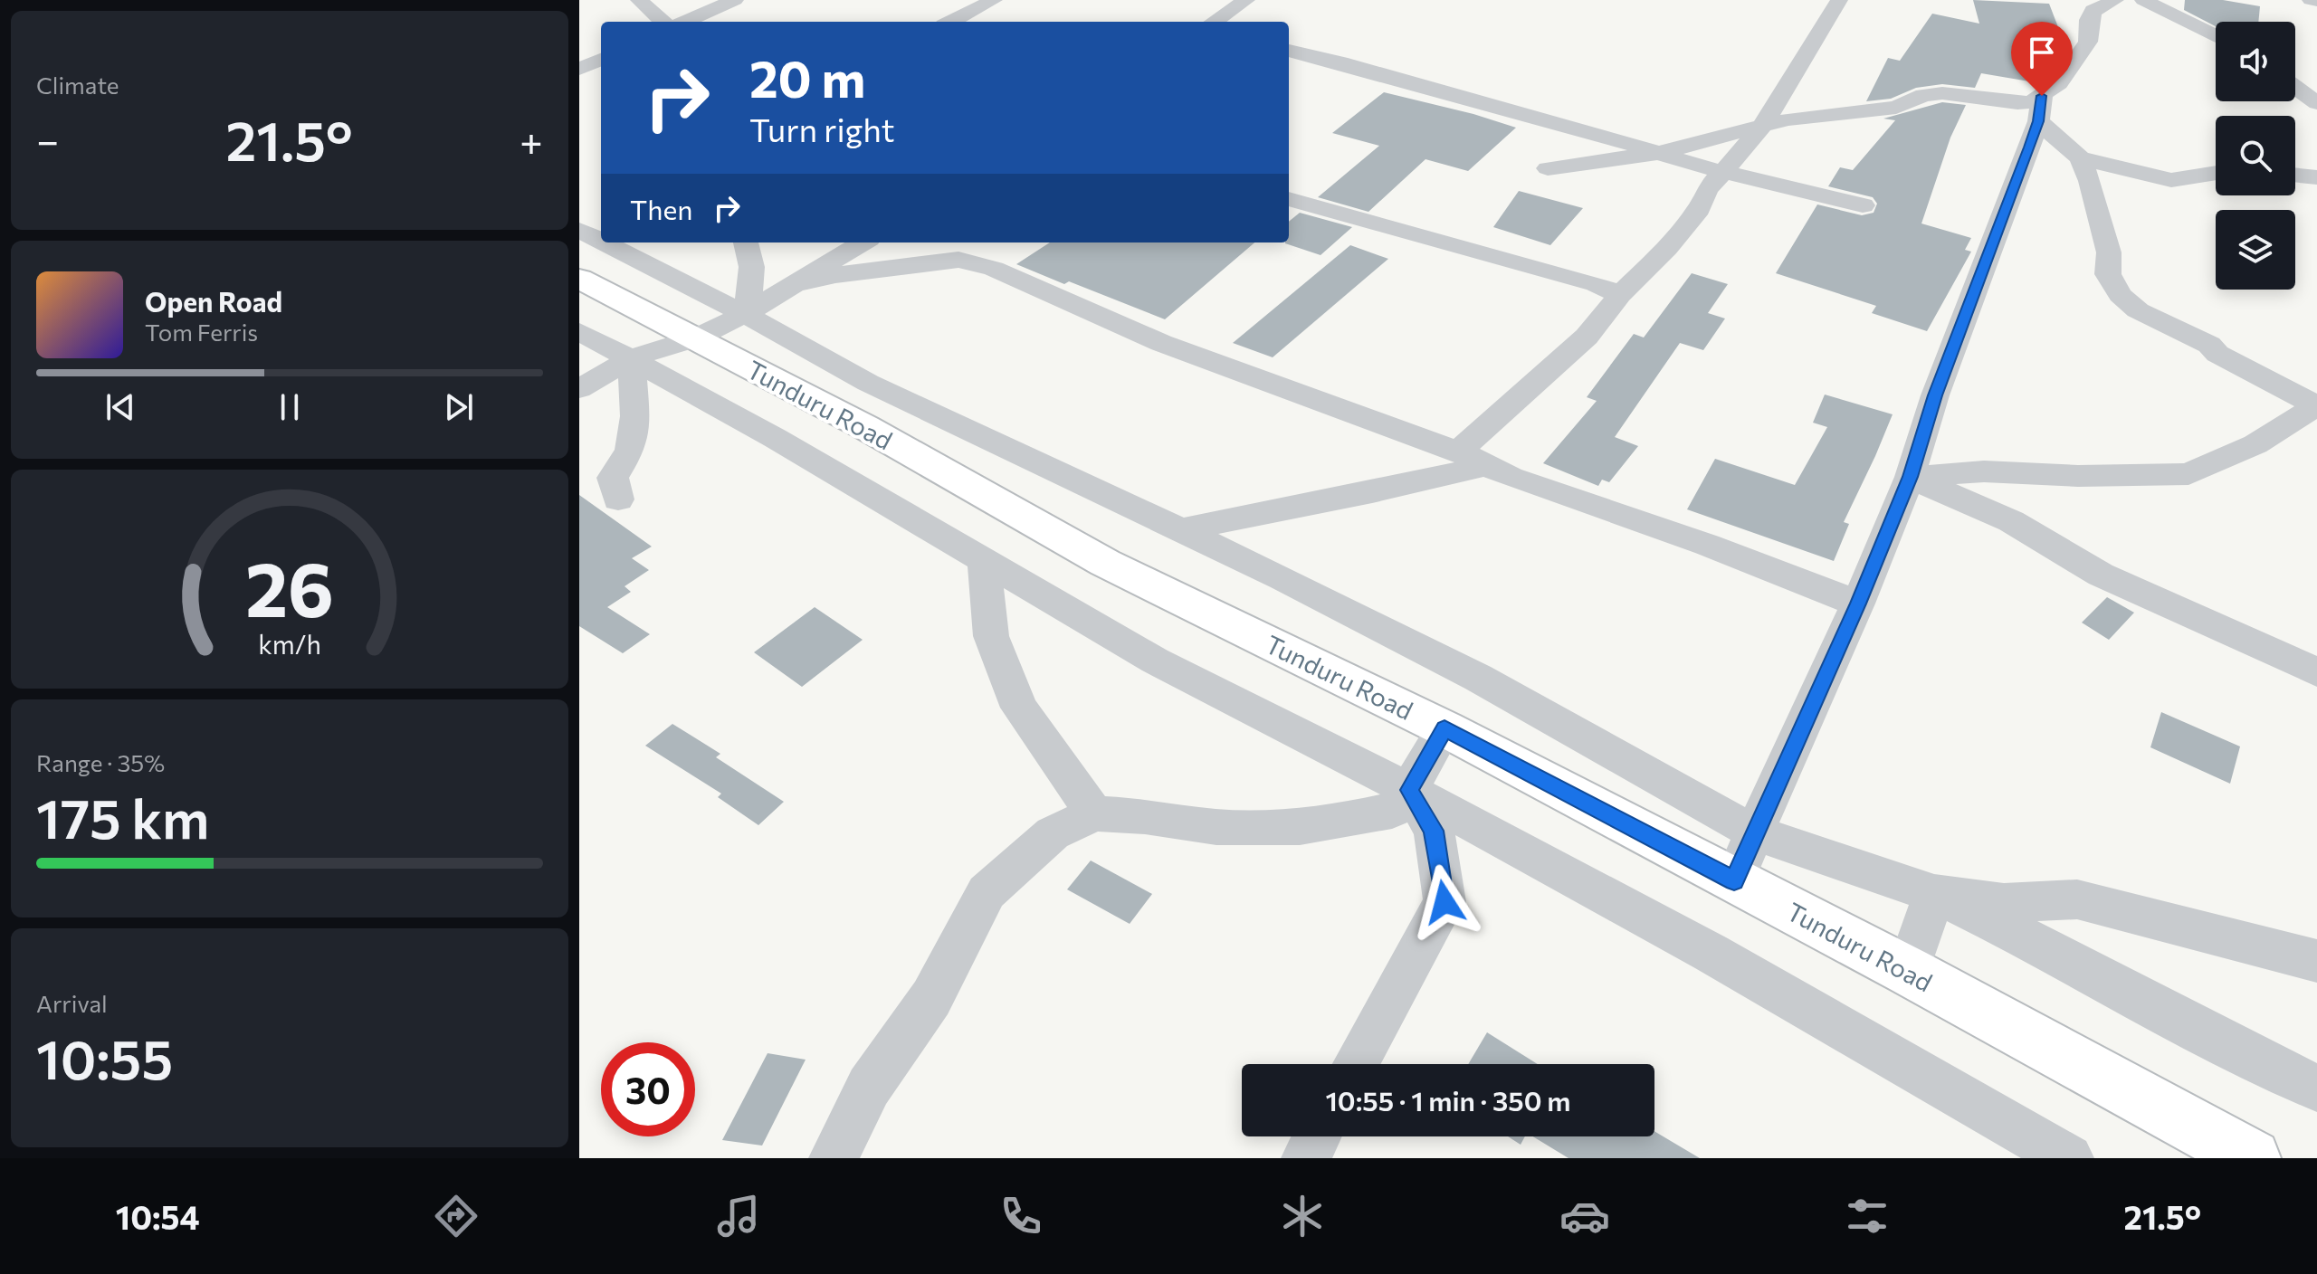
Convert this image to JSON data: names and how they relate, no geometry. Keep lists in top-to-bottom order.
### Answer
{
  "streets": {
    "highway": ["Tunduru Road"]
  },
  "page": {
    "tile": [
      "Climate",
      ["Range · 35%", "175 km"],
      ["Arrival", "10:55"]
    ],
    "turn": ["20 m", "Turn right"],
    "heat": ["−", "21.5°", "+"],
    "then": "Then",
    "song": ["Open Road", "Tom Ferris"],
    "limit": "30",
    "trip": "10:55 · 1 min · 350 m",
    "tabs": ["10:54", "21.5°"],
    "gauge": ["26", "km/h"]
  }
}
